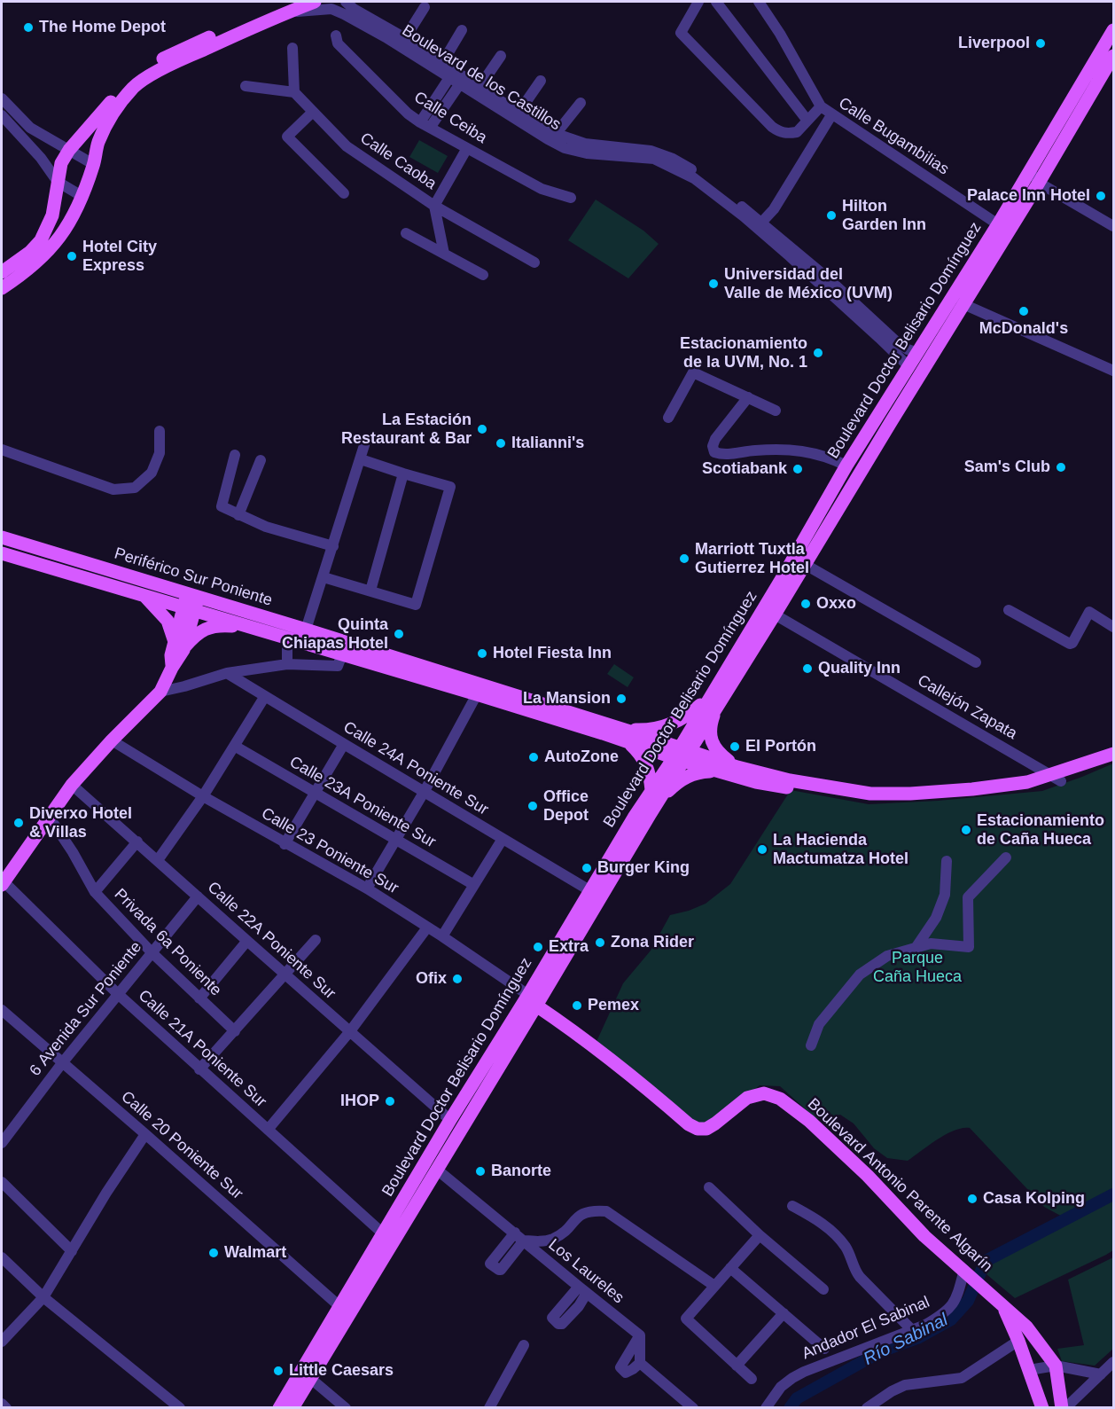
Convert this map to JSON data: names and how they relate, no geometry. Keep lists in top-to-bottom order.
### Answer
{
  "streets": {
    "main road": ["Boulevard Doctor Belisario Domínguez", "Periférico Sur Poniente", "Boulevard Antonio Parente Algarín"],
    "street": [
      "Boulevard de los Castillos",
      "Calle Ceiba",
      "Calle Bugambilias",
      "Calle Caoba",
      "Callejón Zapata",
      "Calle 24A Poniente Sur",
      "Calle 23A Poniente Sur",
      "Calle 23 Poniente Sur",
      "Calle 22A Poniente Sur",
      "Privada 6a Poniente",
      "6 Avenida Sur Poniente",
      "Calle 21A Poniente Sur",
      "Calle 20 Poniente Sur",
      "Los Laureles",
      "Andador El Sabinal"
    ]
  },
  "crossings": [
    ["Boulevard de los Castillos", "Boulevard Doctor Belisario Domínguez"],
    ["Calle Bugambilias", "Boulevard Doctor Belisario Domínguez"],
    ["Boulevard Doctor Belisario Domínguez", "Periférico Sur Poniente"],
    ["Boulevard Doctor Belisario Domínguez", "Callejón Zapata"],
    ["Boulevard Doctor Belisario Domínguez", "Calle 24A Poniente Sur"],
    ["Boulevard Doctor Belisario Domínguez", "Calle 23 Poniente Sur"],
    ["Boulevard Doctor Belisario Domínguez", "Calle 22A Poniente Sur"],
    ["Boulevard Doctor Belisario Domínguez", "Calle 21A Poniente Sur"],
    ["Boulevard Doctor Belisario Domínguez", "Calle 20 Poniente Sur"],
    ["Boulevard Doctor Belisario Domínguez", "Boulevard Antonio Parente Algarín"],
    ["Boulevard Doctor Belisario Domínguez", "Los Laureles"],
    ["Calle 23 Poniente Sur", "Boulevard Antonio Parente Algarín"],
    ["Calle 22A Poniente Sur", "6 Avenida Sur Poniente"],
    ["Privada 6a Poniente", "6 Avenida Sur Poniente"],
    ["6 Avenida Sur Poniente", "Calle 21A Poniente Sur"],
    ["6 Avenida Sur Poniente", "Calle 20 Poniente Sur"],
    ["Boulevard Antonio Parente Algarín", "Andador El Sabinal"]
  ],
  "water": ["Río Sabinal"],
  "parks": ["Parque Caña Hueca"],
  "places": [
    "The Home Depot",
    "Liverpool",
    "Palace Inn Hotel",
    "Hilton Garden Inn",
    "Hotel City Express",
    "Universidad del Valle de México (UVM)",
    "McDonald's",
    "Estacionamiento de la UVM, No. 1",
    "La Estación Restaurant & Bar",
    "Italianni's",
    "Sam's Club",
    "Scotiabank",
    "Marriott Tuxtla Gutierrez Hotel",
    "Oxxo",
    "Quinta Chiapas Hotel",
    "Hotel Fiesta Inn",
    "Quality Inn",
    "La Mansion",
    "El Portón",
    "AutoZone",
    "Office Depot",
    "Diverxo Hotel & Villas",
    "Estacionamiento de Caña Hueca",
    "La Hacienda Mactumatza Hotel",
    "Burger King",
    "Zona Rider",
    "Extra",
    "Ofix",
    "Pemex",
    "IHOP",
    "Banorte",
    "Casa Kolping",
    "Walmart",
    "Little Caesars"
  ]
}
